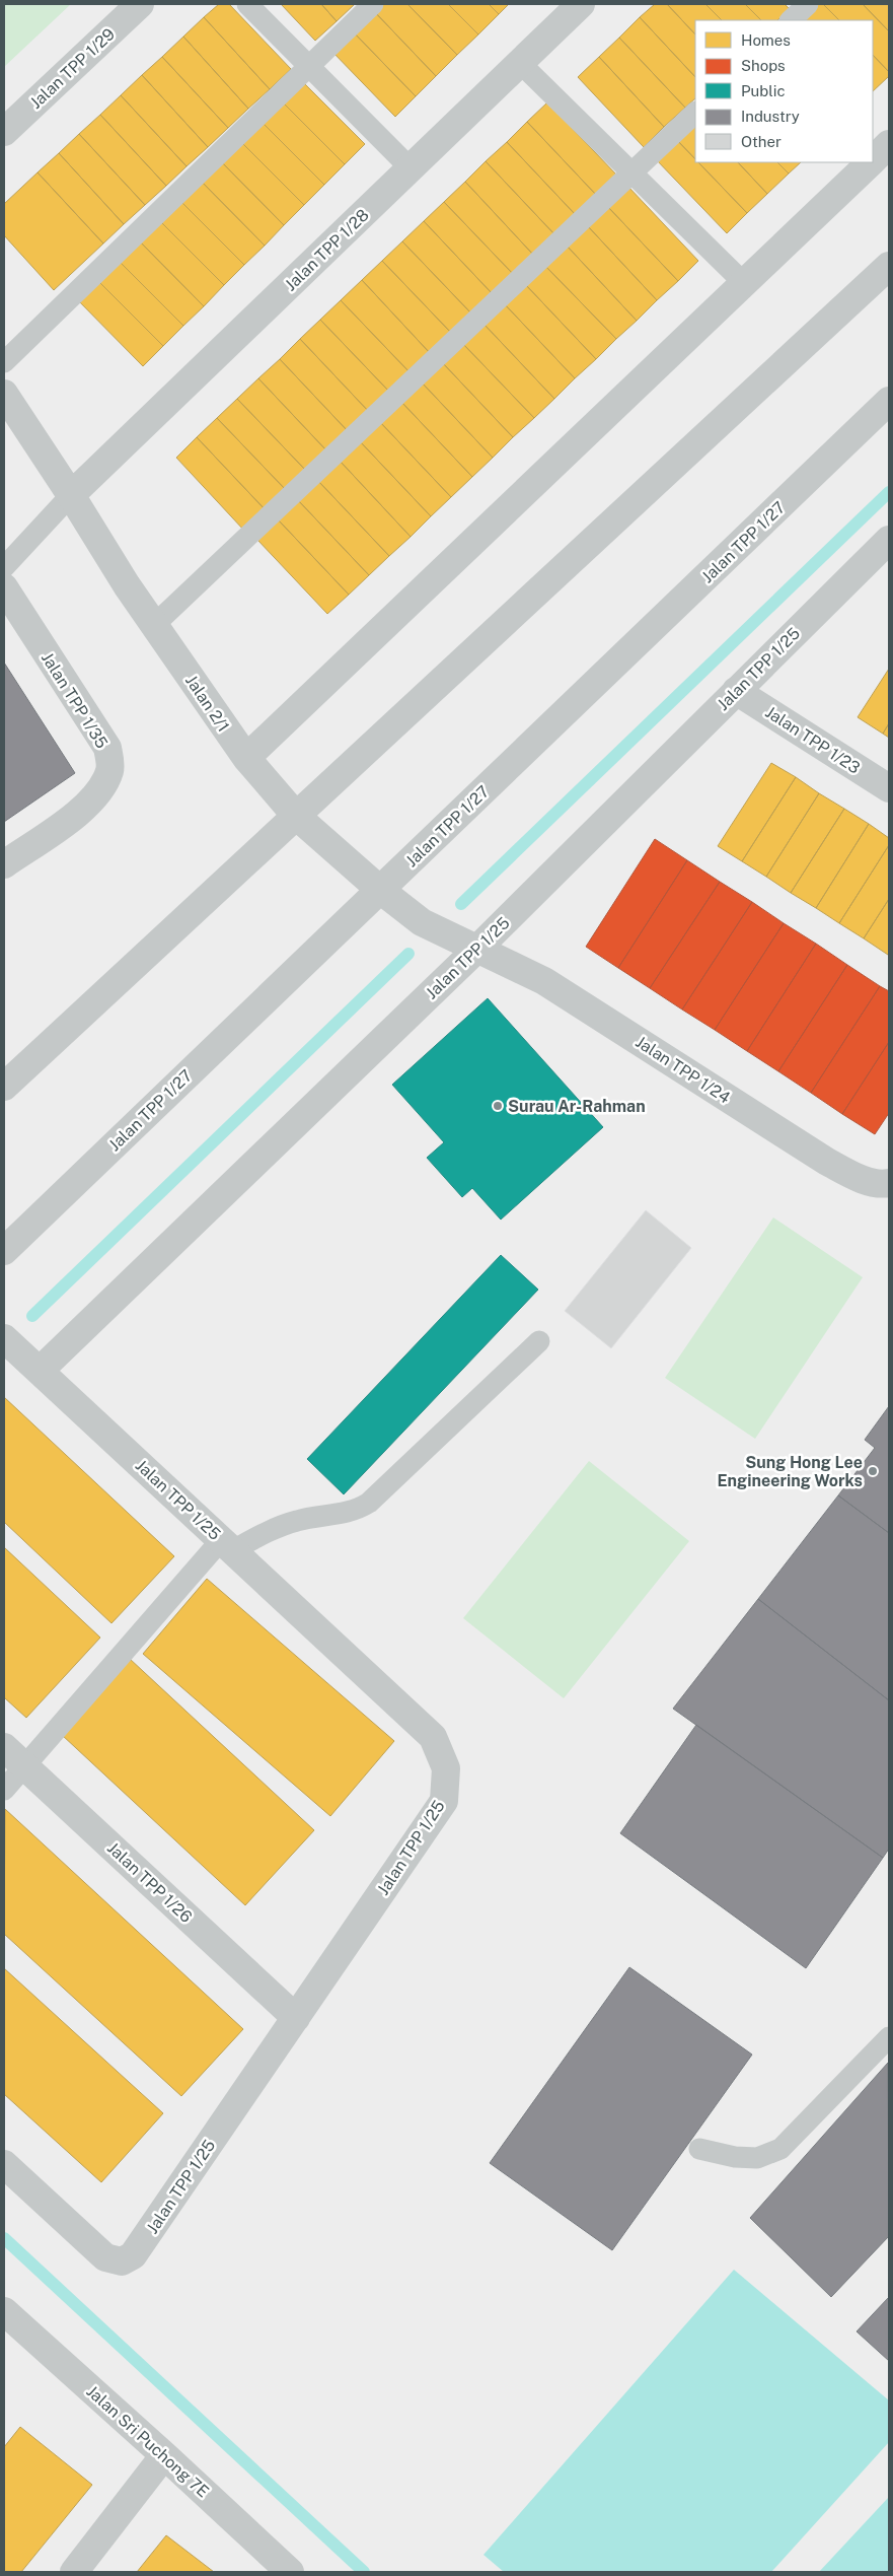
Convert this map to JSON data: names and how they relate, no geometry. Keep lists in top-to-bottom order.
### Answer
{
  "streets": {
    "street": [
      "Jalan TPP 1/29",
      "Jalan TPP 1/28",
      "Jalan TPP 1/27",
      "Jalan TPP 1/25",
      "Jalan TPP 1/35",
      "Jalan 2/1",
      "Jalan TPP 1/23",
      "Jalan TPP 1/24",
      "Jalan TPP 1/26",
      "Jalan Sri Puchong 7E"
    ]
  },
  "crossings": [
    ["Jalan TPP 1/28", "Jalan 2/1"],
    ["Jalan TPP 1/27", "Jalan 2/1"],
    ["Jalan TPP 1/25", "Jalan 2/1"],
    ["Jalan TPP 1/25", "Jalan TPP 1/23"],
    ["Jalan TPP 1/25", "Jalan TPP 1/24"],
    ["Jalan TPP 1/25", "Jalan TPP 1/26"],
    ["Jalan 2/1", "Jalan TPP 1/24"]
  ],
  "places": ["Surau Ar-Rahman", "Sung Hong Lee Engineering Works"],
  "legend": [
    "Homes",
    "Shops",
    "Public",
    "Industry",
    "Other"
  ]
}
